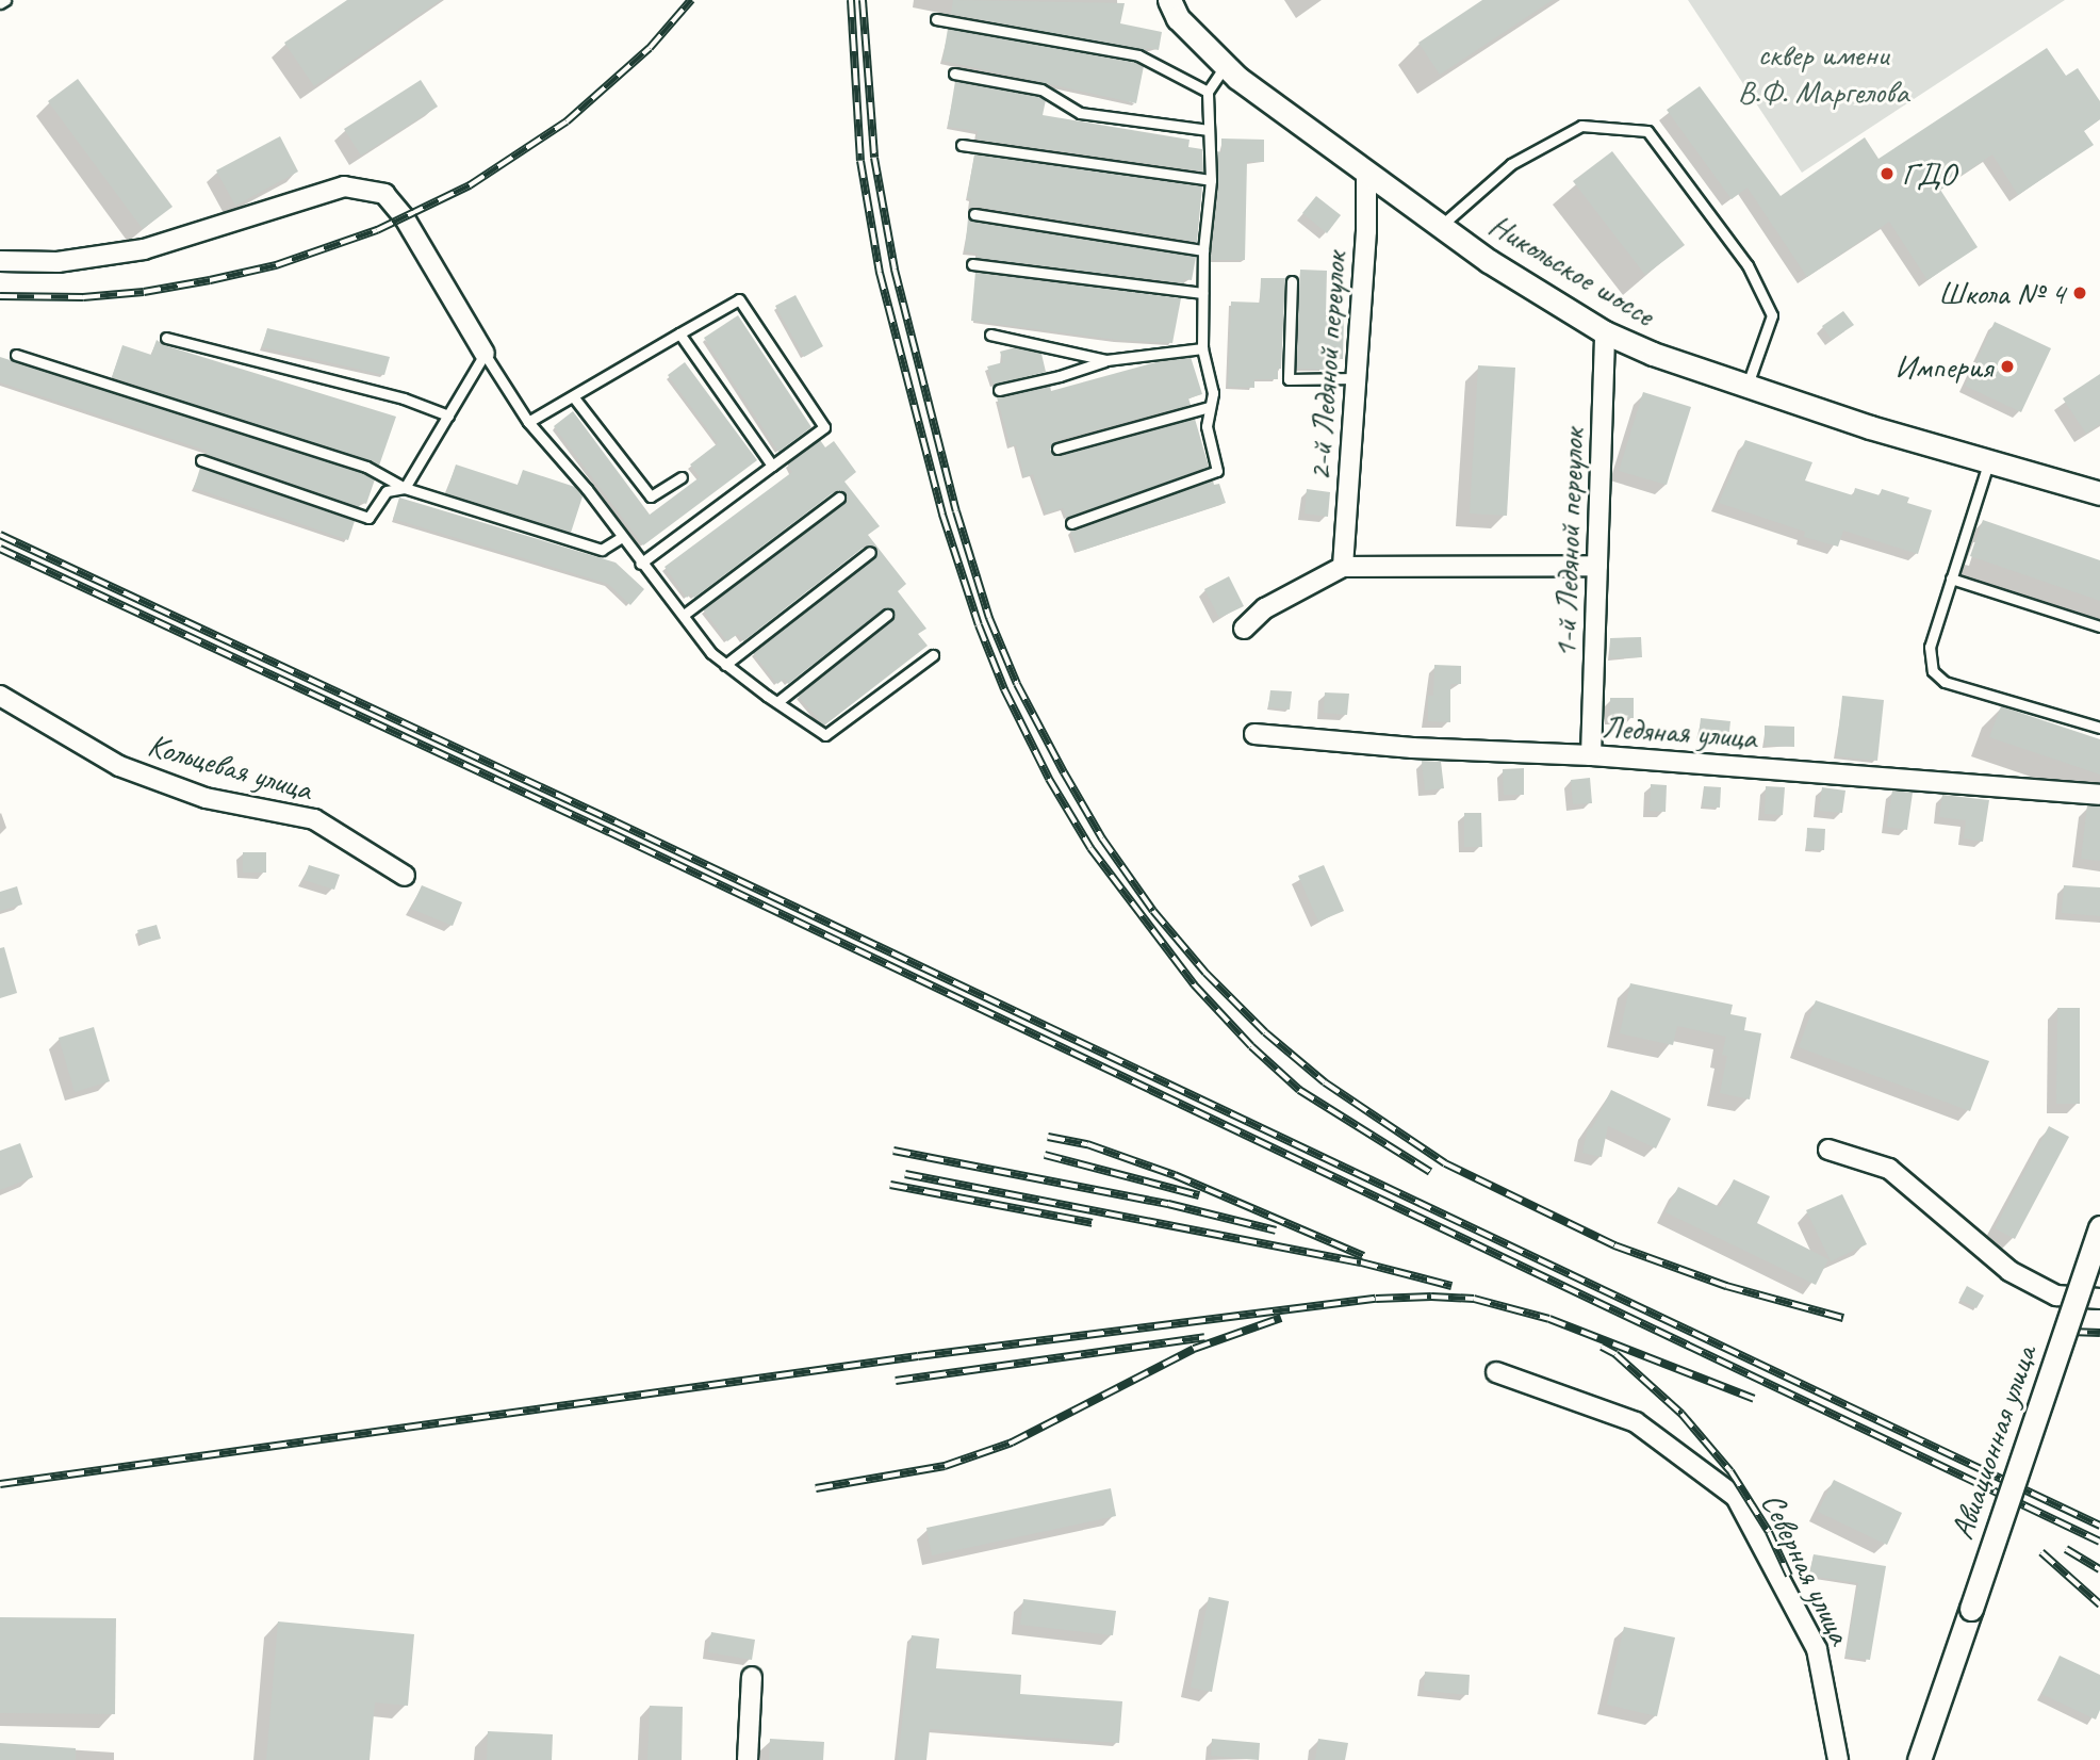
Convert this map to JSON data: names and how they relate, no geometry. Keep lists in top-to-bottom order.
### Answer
{
  "streets": {
    "street": [
      "Никольское шоссе",
      "2-й Ледяной переулок",
      "1-й Ледяной переулок",
      "Ледяная улица",
      "Кольцевая улица",
      "Авиационная улица",
      "Северная улица"
    ]
  },
  "crossings": [
    ["Никольское шоссе", "2-й Ледяной переулок"],
    ["Никольское шоссе", "1-й Ледяной переулок"],
    ["1-й Ледяной переулок", "Ледяная улица"]
  ],
  "parks": ["сквер имени В.Ф. Маргелова"],
  "places": ["ГДО", "Школа № 4", "Империя"]
}
